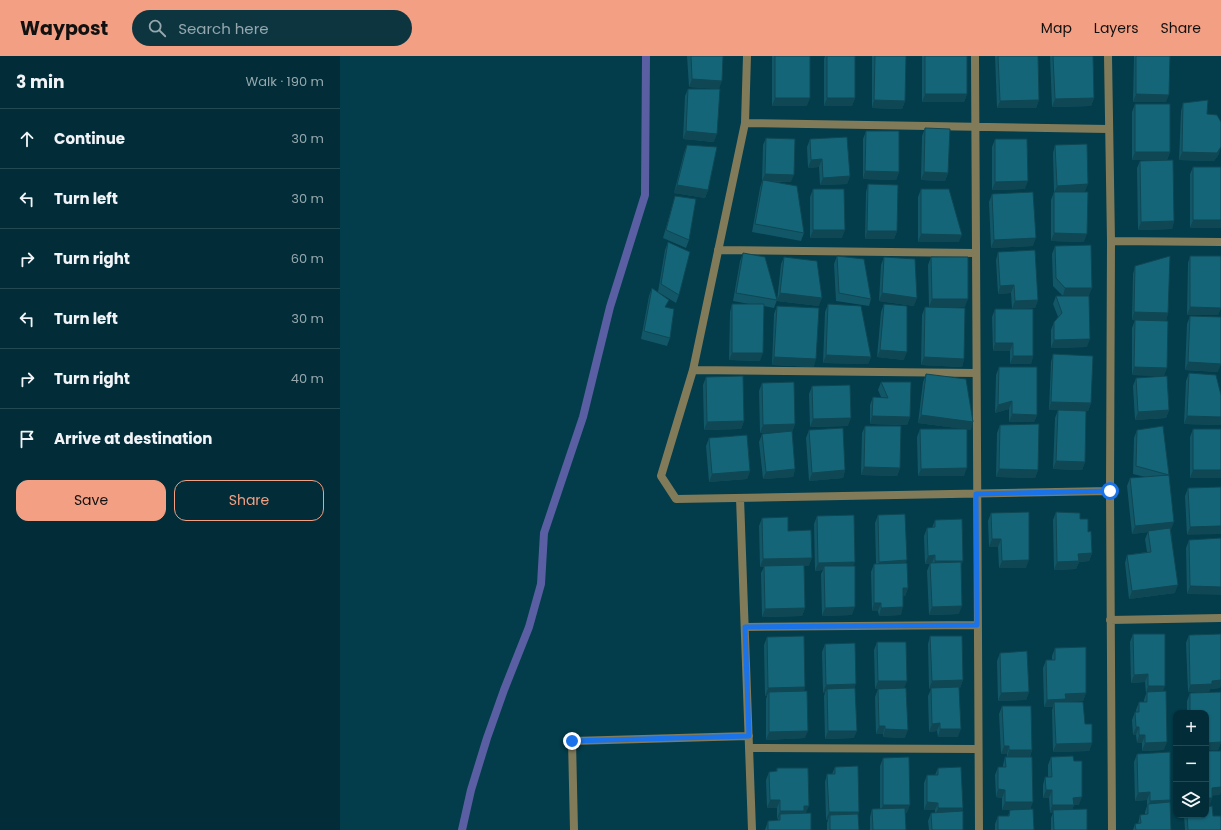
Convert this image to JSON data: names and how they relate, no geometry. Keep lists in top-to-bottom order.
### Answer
{
  "page": {
    "header": "Waypost",
    "search": "Search here",
    "nav": ["Map", "Layers", "Share"],
    "heading": ["3 min", "Walk · 190 m"],
    "list": [
      ["Continue", "30 m"],
      ["Turn left", "30 m"],
      ["Turn right", "60 m"],
      ["Turn left", "30 m"],
      ["Turn right", "40 m"],
      "Arrive at destination"
    ],
    "buttons": ["Save", "Share"],
    "map_buttons": ["+", "−"]
  }
}
